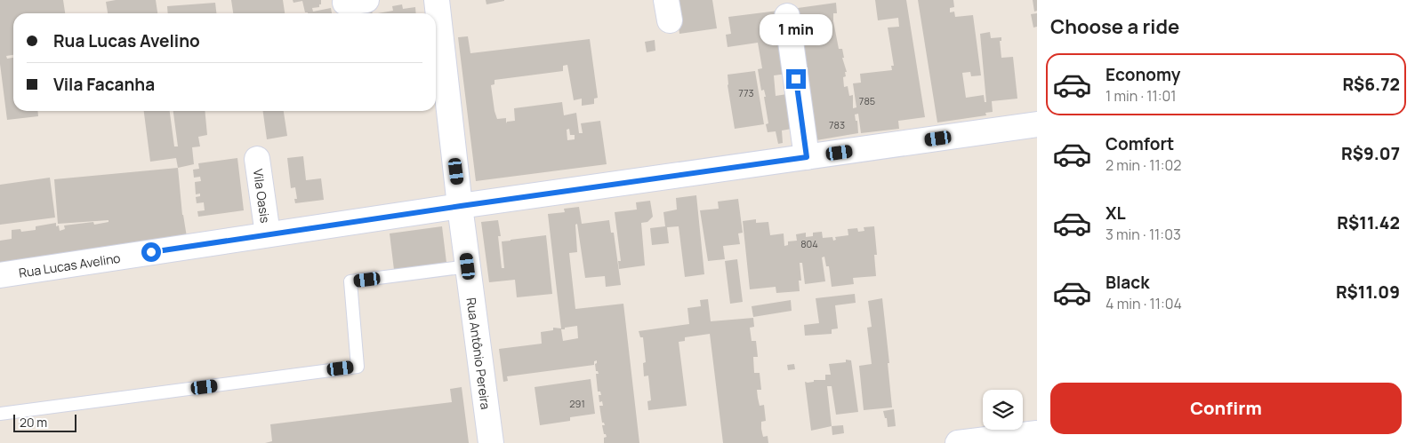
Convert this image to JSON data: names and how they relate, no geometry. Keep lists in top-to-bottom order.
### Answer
{
  "streets": {
    "street": ["Vila Oasis", "Rua Lucas Avelino", "Rua Antônio Pereira"]
  },
  "crossings": [
    ["Vila Oasis", "Rua Lucas Avelino"],
    ["Rua Lucas Avelino", "Rua Antônio Pereira"]
  ],
  "house_numbers": [
    "773",
    "785",
    "783",
    "804",
    "291"
  ],
  "scale_bar": "20 m",
  "page": {
    "heading": "Choose a ride",
    "banner": ["Rua Lucas Avelino", "Vila Facanha"],
    "bubble": "1 min",
    "list": [
      {
        "name": "Economy",
        "note": "1 min · 11:01",
        "value": "R$6.72"
      },
      {
        "name": "Comfort",
        "note": "2 min · 11:02",
        "value": "R$9.07"
      },
      {
        "name": "XL",
        "note": "3 min · 11:03",
        "value": "R$11.42"
      },
      {
        "name": "Black",
        "note": "4 min · 11:04",
        "value": "R$11.09"
      }
    ],
    "buttons": "Confirm",
    "scale": "20 m"
  }
}
